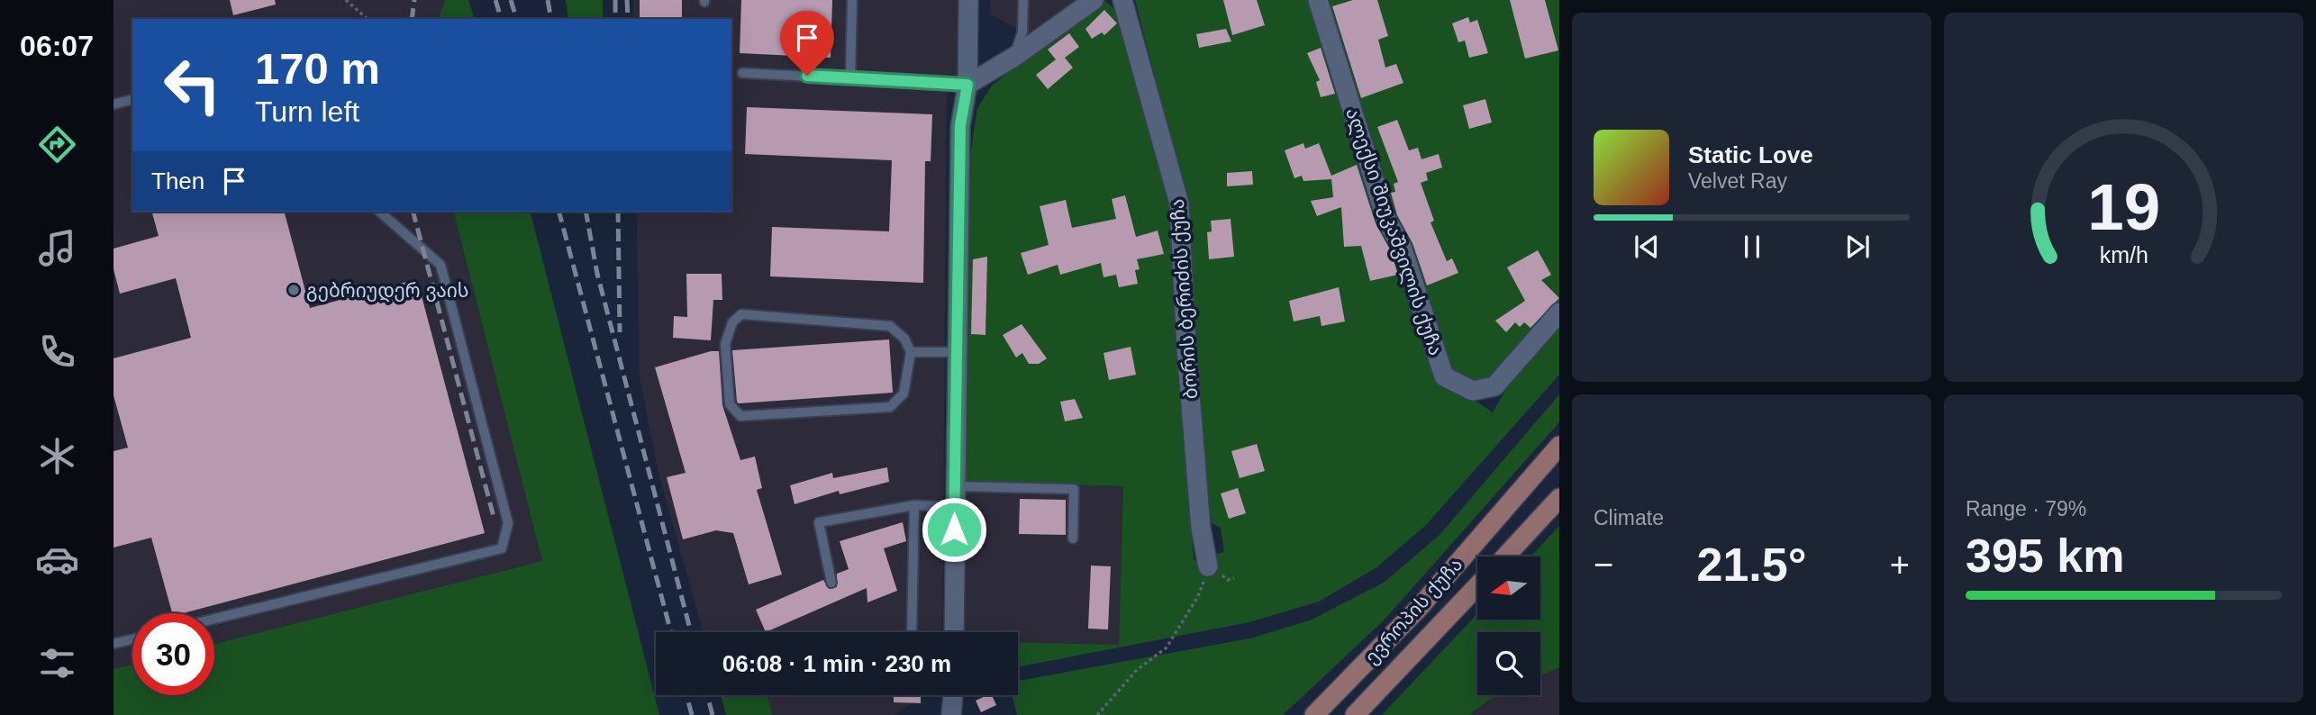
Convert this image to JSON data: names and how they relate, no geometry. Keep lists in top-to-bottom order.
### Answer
{
  "streets": {
    "main road": ["ევროპის ქუჩა"],
    "street": ["ალექსი შიუკაშვილის ქუჩა", "ბორის ბერიძის ქუჩა"]
  },
  "places": ["გებრიუდერ ვაის"],
  "north": "left",
  "page": {
    "tabs": "06:07",
    "turn": ["170 m", "Turn left"],
    "song": ["Static Love", "Velvet Ray"],
    "then": "Then",
    "tile": [
      "Climate",
      ["Range · 79%", "395 km"]
    ],
    "heat": ["−", "21.5°", "+"],
    "limit": "30",
    "trip": "06:08 · 1 min · 230 m",
    "gauge": ["19", "km/h"]
  }
}
